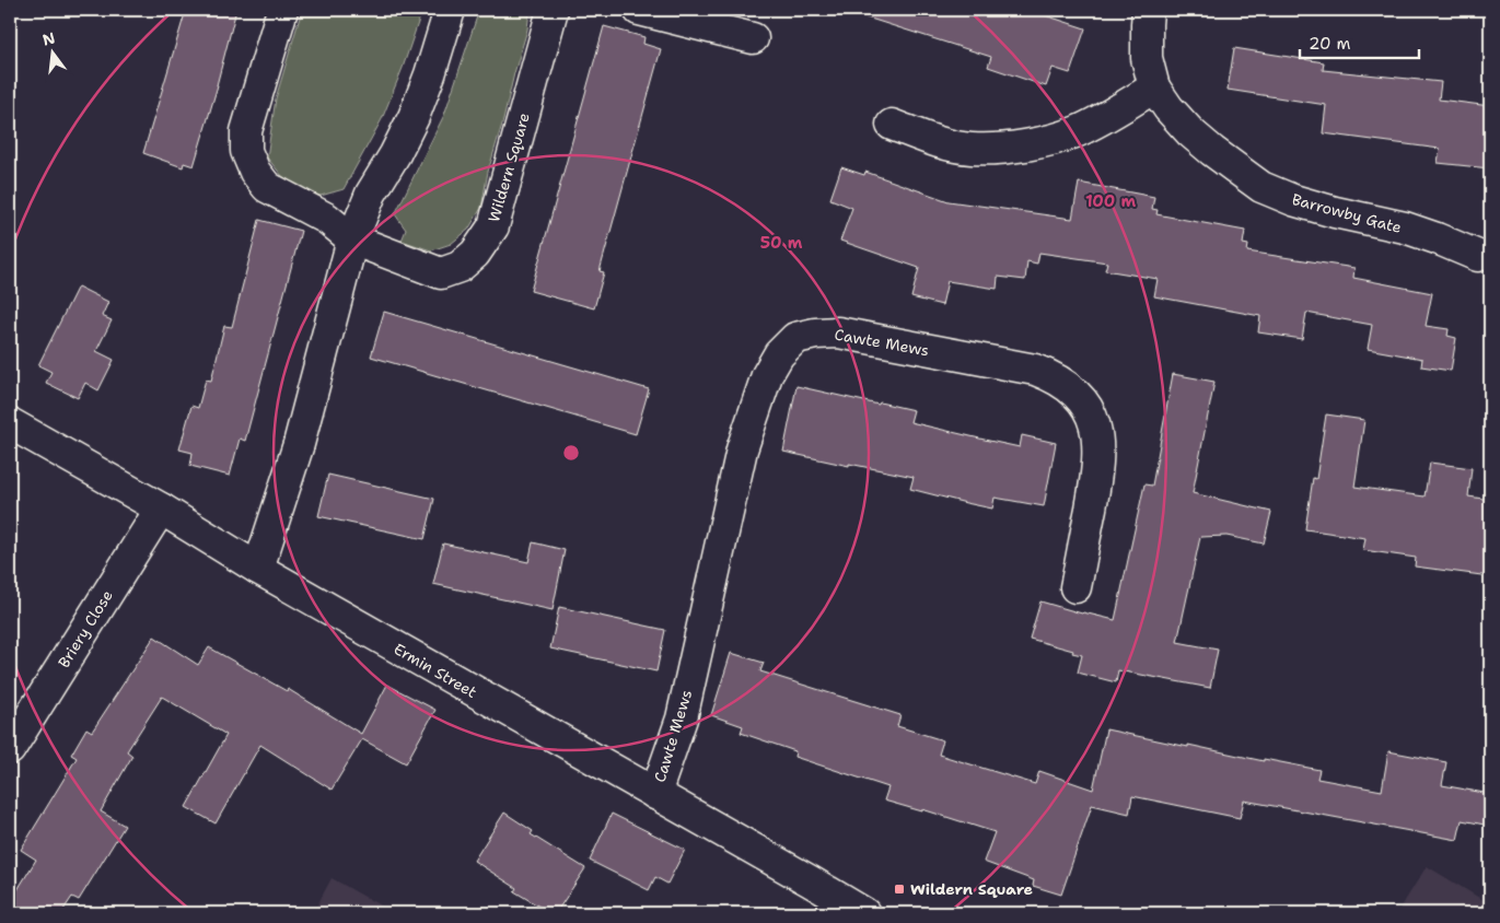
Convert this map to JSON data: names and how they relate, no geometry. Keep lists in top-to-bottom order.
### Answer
{
  "streets": {
    "street": [
      "Wildern Square",
      "Barrowby Gate",
      "Cawte Mews",
      "Briery Close",
      "Ermin Street"
    ]
  },
  "crossings": [
    ["Cawte Mews", "Ermin Street"],
    ["Briery Close", "Ermin Street"]
  ],
  "places": {
    "transit": ["Wildern Square"]
  },
  "scale_bar": "20 m",
  "north": "top",
  "rings": ["100 m", "50 m"]
}
